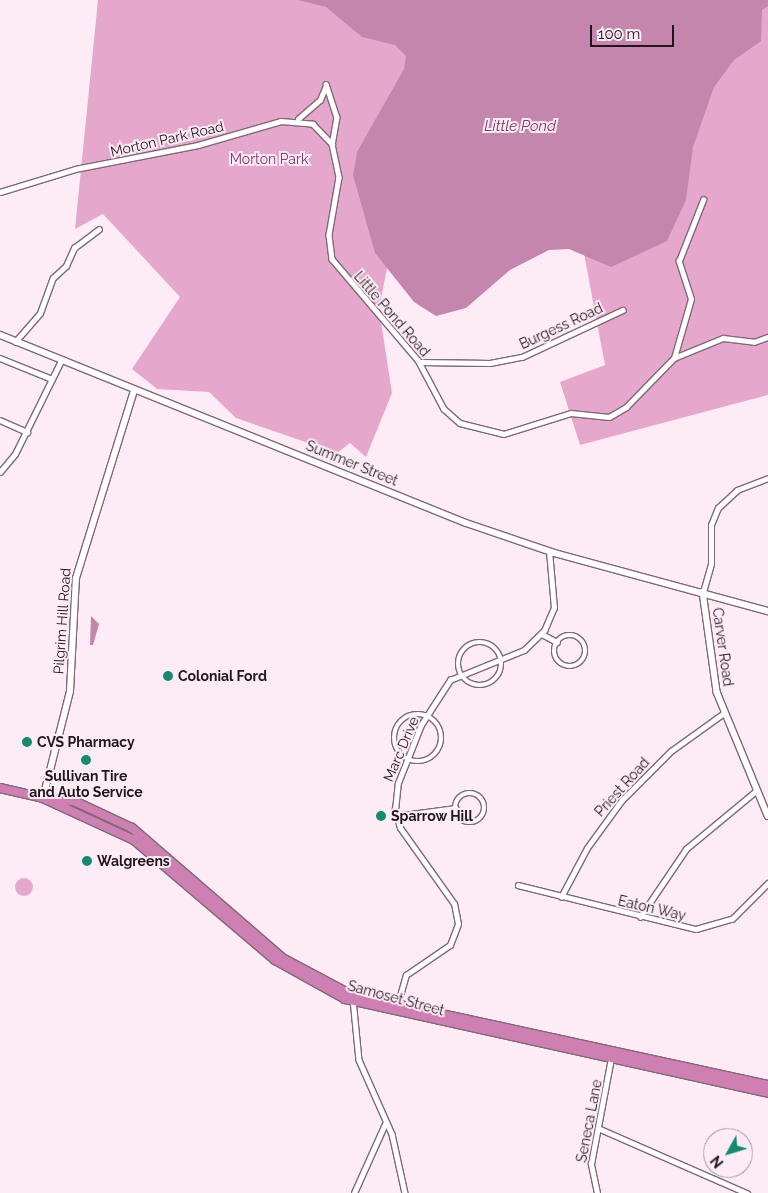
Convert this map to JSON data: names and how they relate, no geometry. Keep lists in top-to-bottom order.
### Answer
{
  "streets": {
    "highway": ["Samoset Street"],
    "main road": ["Summer Street", "Pilgrim Hill Road"],
    "street": [
      "Morton Park Road",
      "Little Pond Road",
      "Burgess Road",
      "Carver Road",
      "Marc Drive",
      "Priest Road",
      "Eaton Way",
      "Seneca Lane"
    ]
  },
  "crossings": [
    ["Morton Park Road", "Little Pond Road"],
    ["Little Pond Road", "Burgess Road"],
    ["Summer Street", "Pilgrim Hill Road"],
    ["Summer Street", "Carver Road"],
    ["Summer Street", "Marc Drive"],
    ["Pilgrim Hill Road", "Samoset Street"],
    ["Carver Road", "Priest Road"],
    ["Marc Drive", "Samoset Street"],
    ["Priest Road", "Eaton Way"],
    ["Samoset Street", "Seneca Lane"]
  ],
  "water": ["Little Pond"],
  "parks": ["Morton Park"],
  "places": [
    "Colonial Ford",
    "CVS Pharmacy",
    "Sullivan Tire and Auto Service",
    "Sparrow Hill",
    "Walgreens"
  ],
  "scale_bar": "100 m",
  "north": "bottom left"
}
